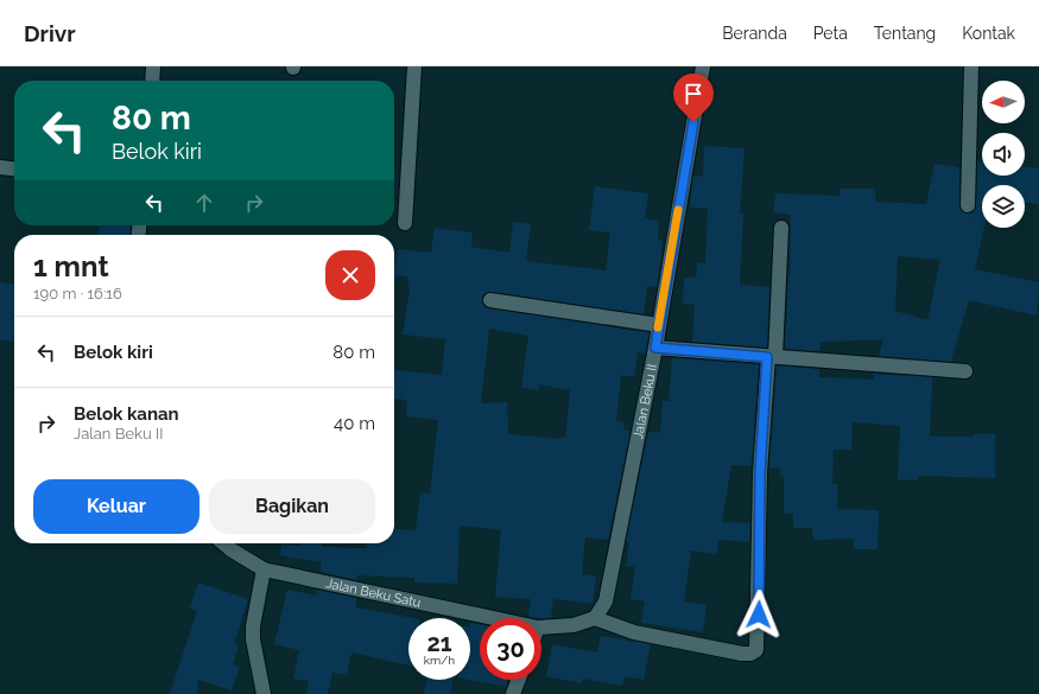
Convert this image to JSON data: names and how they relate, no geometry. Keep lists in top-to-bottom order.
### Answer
{
  "streets": {
    "street": ["Jalan Beku II", "Jalan Beku Satu"]
  },
  "north": "left",
  "page": {
    "header": "Drivr",
    "nav": [
      "Beranda",
      "Peta",
      "Tentang",
      "Kontak"
    ],
    "turn": ["80 m", "Belok kiri"],
    "heading": ["1 mnt", "190 m · 16:16"],
    "list": [
      {
        "name": "Belok kiri",
        "value": "80 m"
      },
      {
        "name": "Belok kanan",
        "note": "Jalan Beku II",
        "value": "40 m"
      }
    ],
    "buttons": ["Keluar", "Bagikan"],
    "speed": "21 km/h",
    "limit": "30"
  }
}
